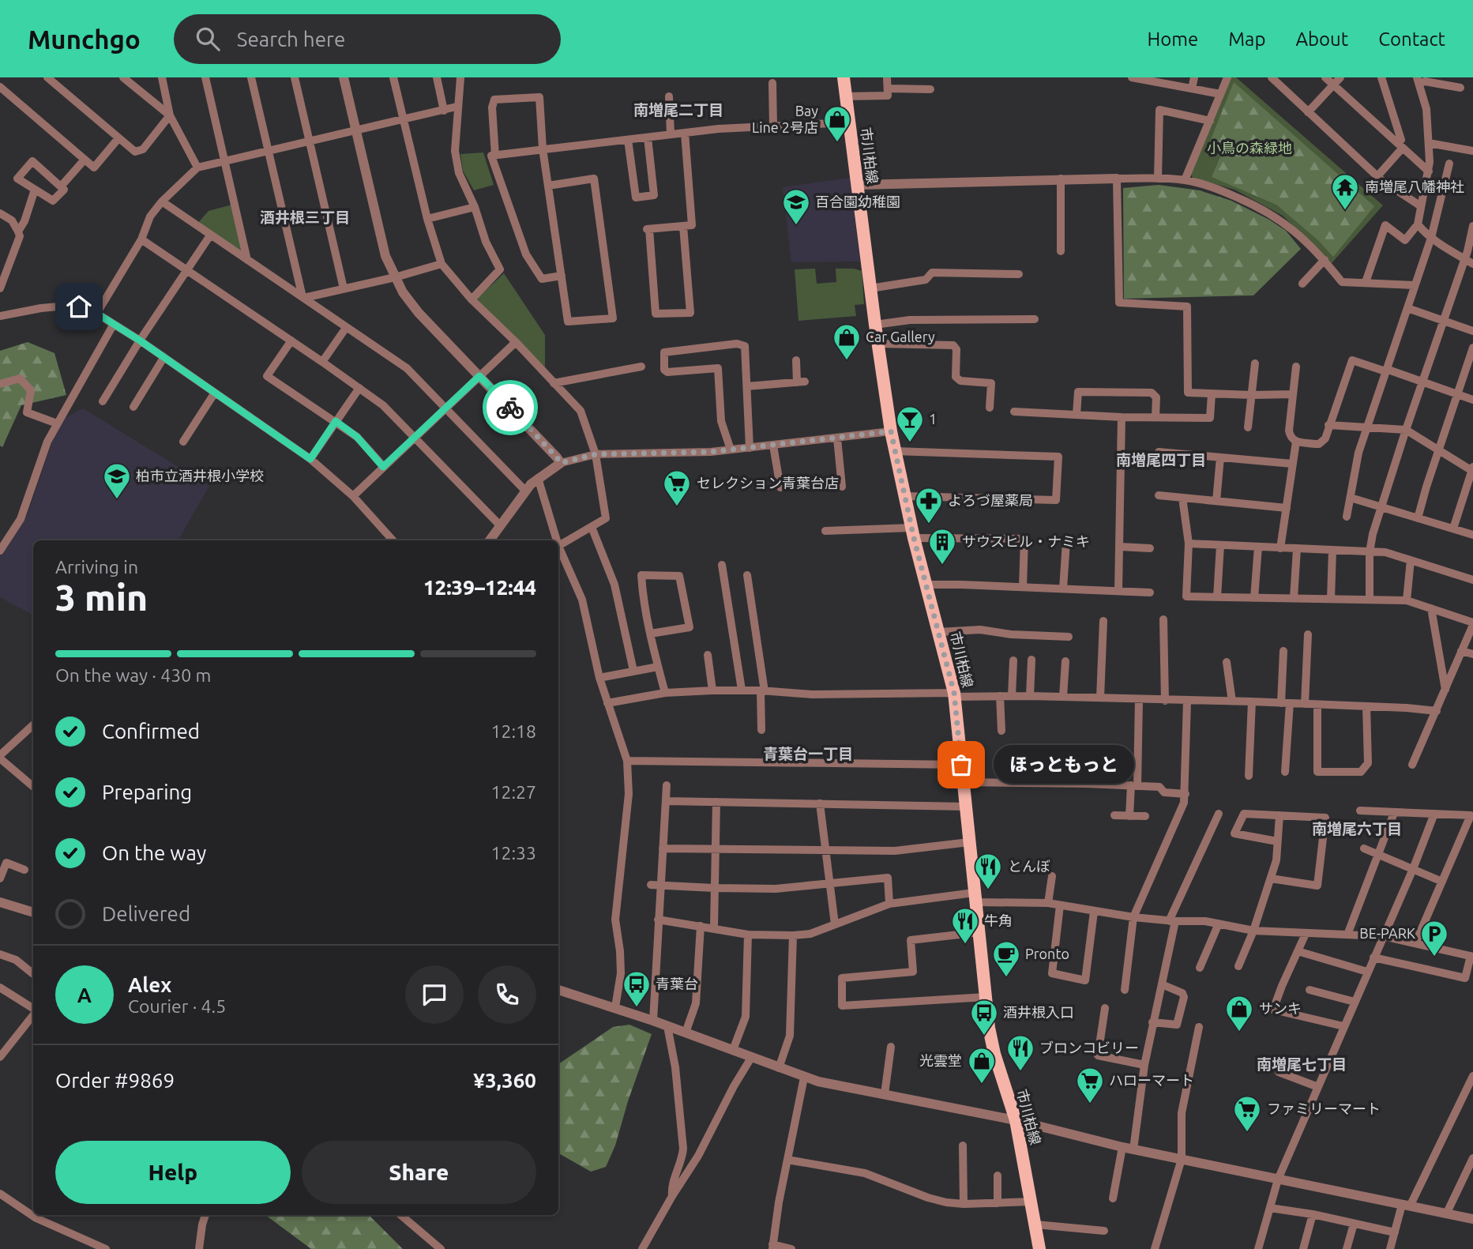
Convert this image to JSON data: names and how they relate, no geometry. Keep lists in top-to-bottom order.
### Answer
{
  "streets": {
    "main road": ["市川柏線"]
  },
  "districts": [
    "南増尾二丁目",
    "酒井根三丁目",
    "南増尾四丁目",
    "青葉台一丁目",
    "南増尾六丁目",
    "南増尾七丁目"
  ],
  "parks": ["小鳥の森緑地"],
  "places": {
    "shop": [
      "Bay Line 2号店",
      "Car Gallery",
      "サンキ",
      "光雲堂"
    ],
    "temple": ["南増尾八幡神社"],
    "school or university": ["百合園幼稚園", "柏市立酒井根小学校"],
    "bar": ["1"],
    "supermarket": ["セレクション青葉台店", "ハローマート", "ファミリーマート"],
    "pharmacy": ["よろづ屋薬局"],
    "building": ["サウスヒル・ナミキ"],
    "other": ["ほっともっと"],
    "restaurant": ["とんぼ", "牛角", "ブロンコビリー"],
    "parking": ["BE-PARK"],
    "cafe": ["Pronto"],
    "bus stop": ["青葉台", "酒井根入口"]
  },
  "page": {
    "header": "Munchgo",
    "search": "Search here",
    "nav": [
      "Home",
      "Map",
      "About",
      "Contact"
    ],
    "heading": ["3 min", "Arriving in", "12:39–12:44"],
    "panel": [
      "Alex",
      "Courier · 4.5",
      "Order #9869",
      "¥3,360"
    ],
    "bar": "On the way · 430 m",
    "list": [
      ["Confirmed", "12:18"],
      ["Preparing", "12:27"],
      ["On the way", "12:33"],
      "Delivered"
    ],
    "bubble": "ほっともっと",
    "round": "A",
    "buttons": ["Help", "Share"]
  }
}
